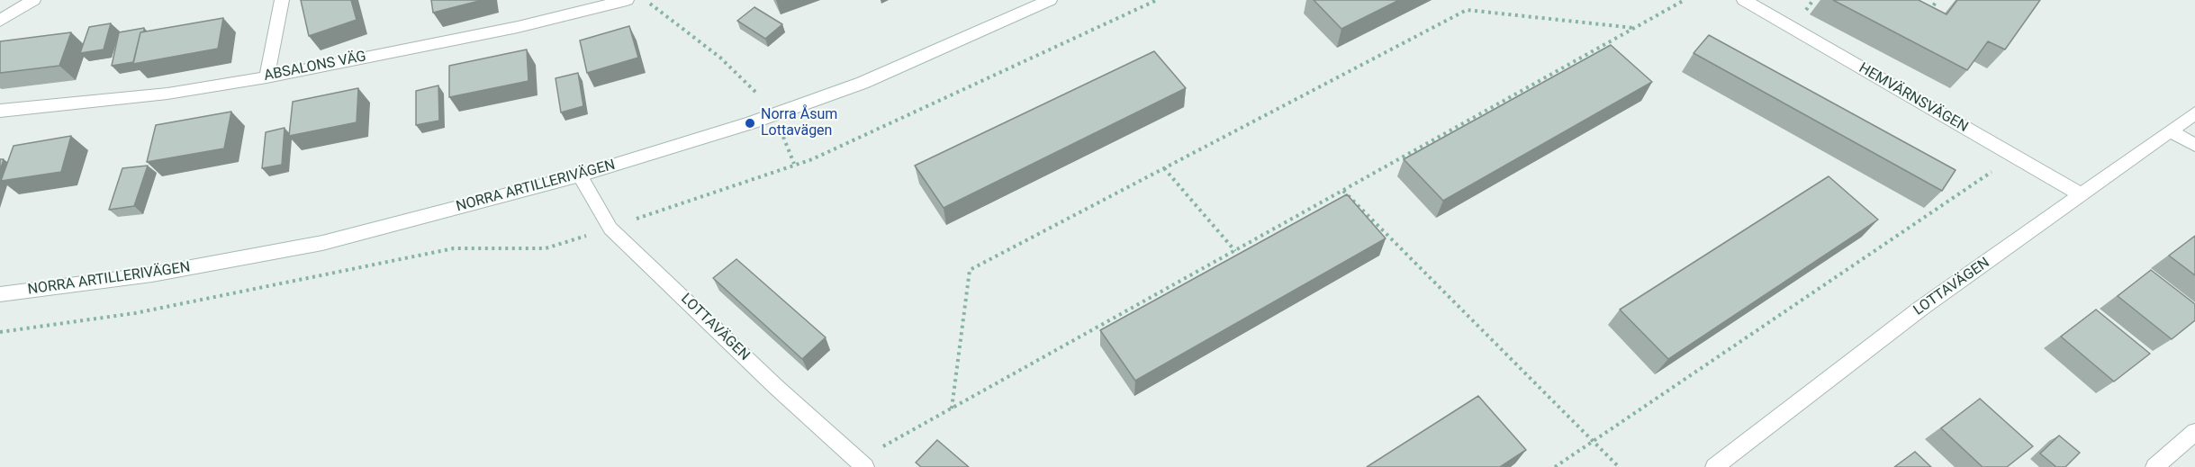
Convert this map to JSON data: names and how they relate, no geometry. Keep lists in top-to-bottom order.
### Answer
{
  "streets": {
    "street": [
      "ABSALONS VÄG",
      "HEMVÄRNSVÄGEN",
      "NORRA ARTILLERIVÄGEN",
      "LOTTAVÄGEN"
    ]
  },
  "crossings": [
    ["HEMVÄRNSVÄGEN", "LOTTAVÄGEN"],
    ["NORRA ARTILLERIVÄGEN", "LOTTAVÄGEN"]
  ],
  "places": ["Norra Åsum Lottavägen"]
}
